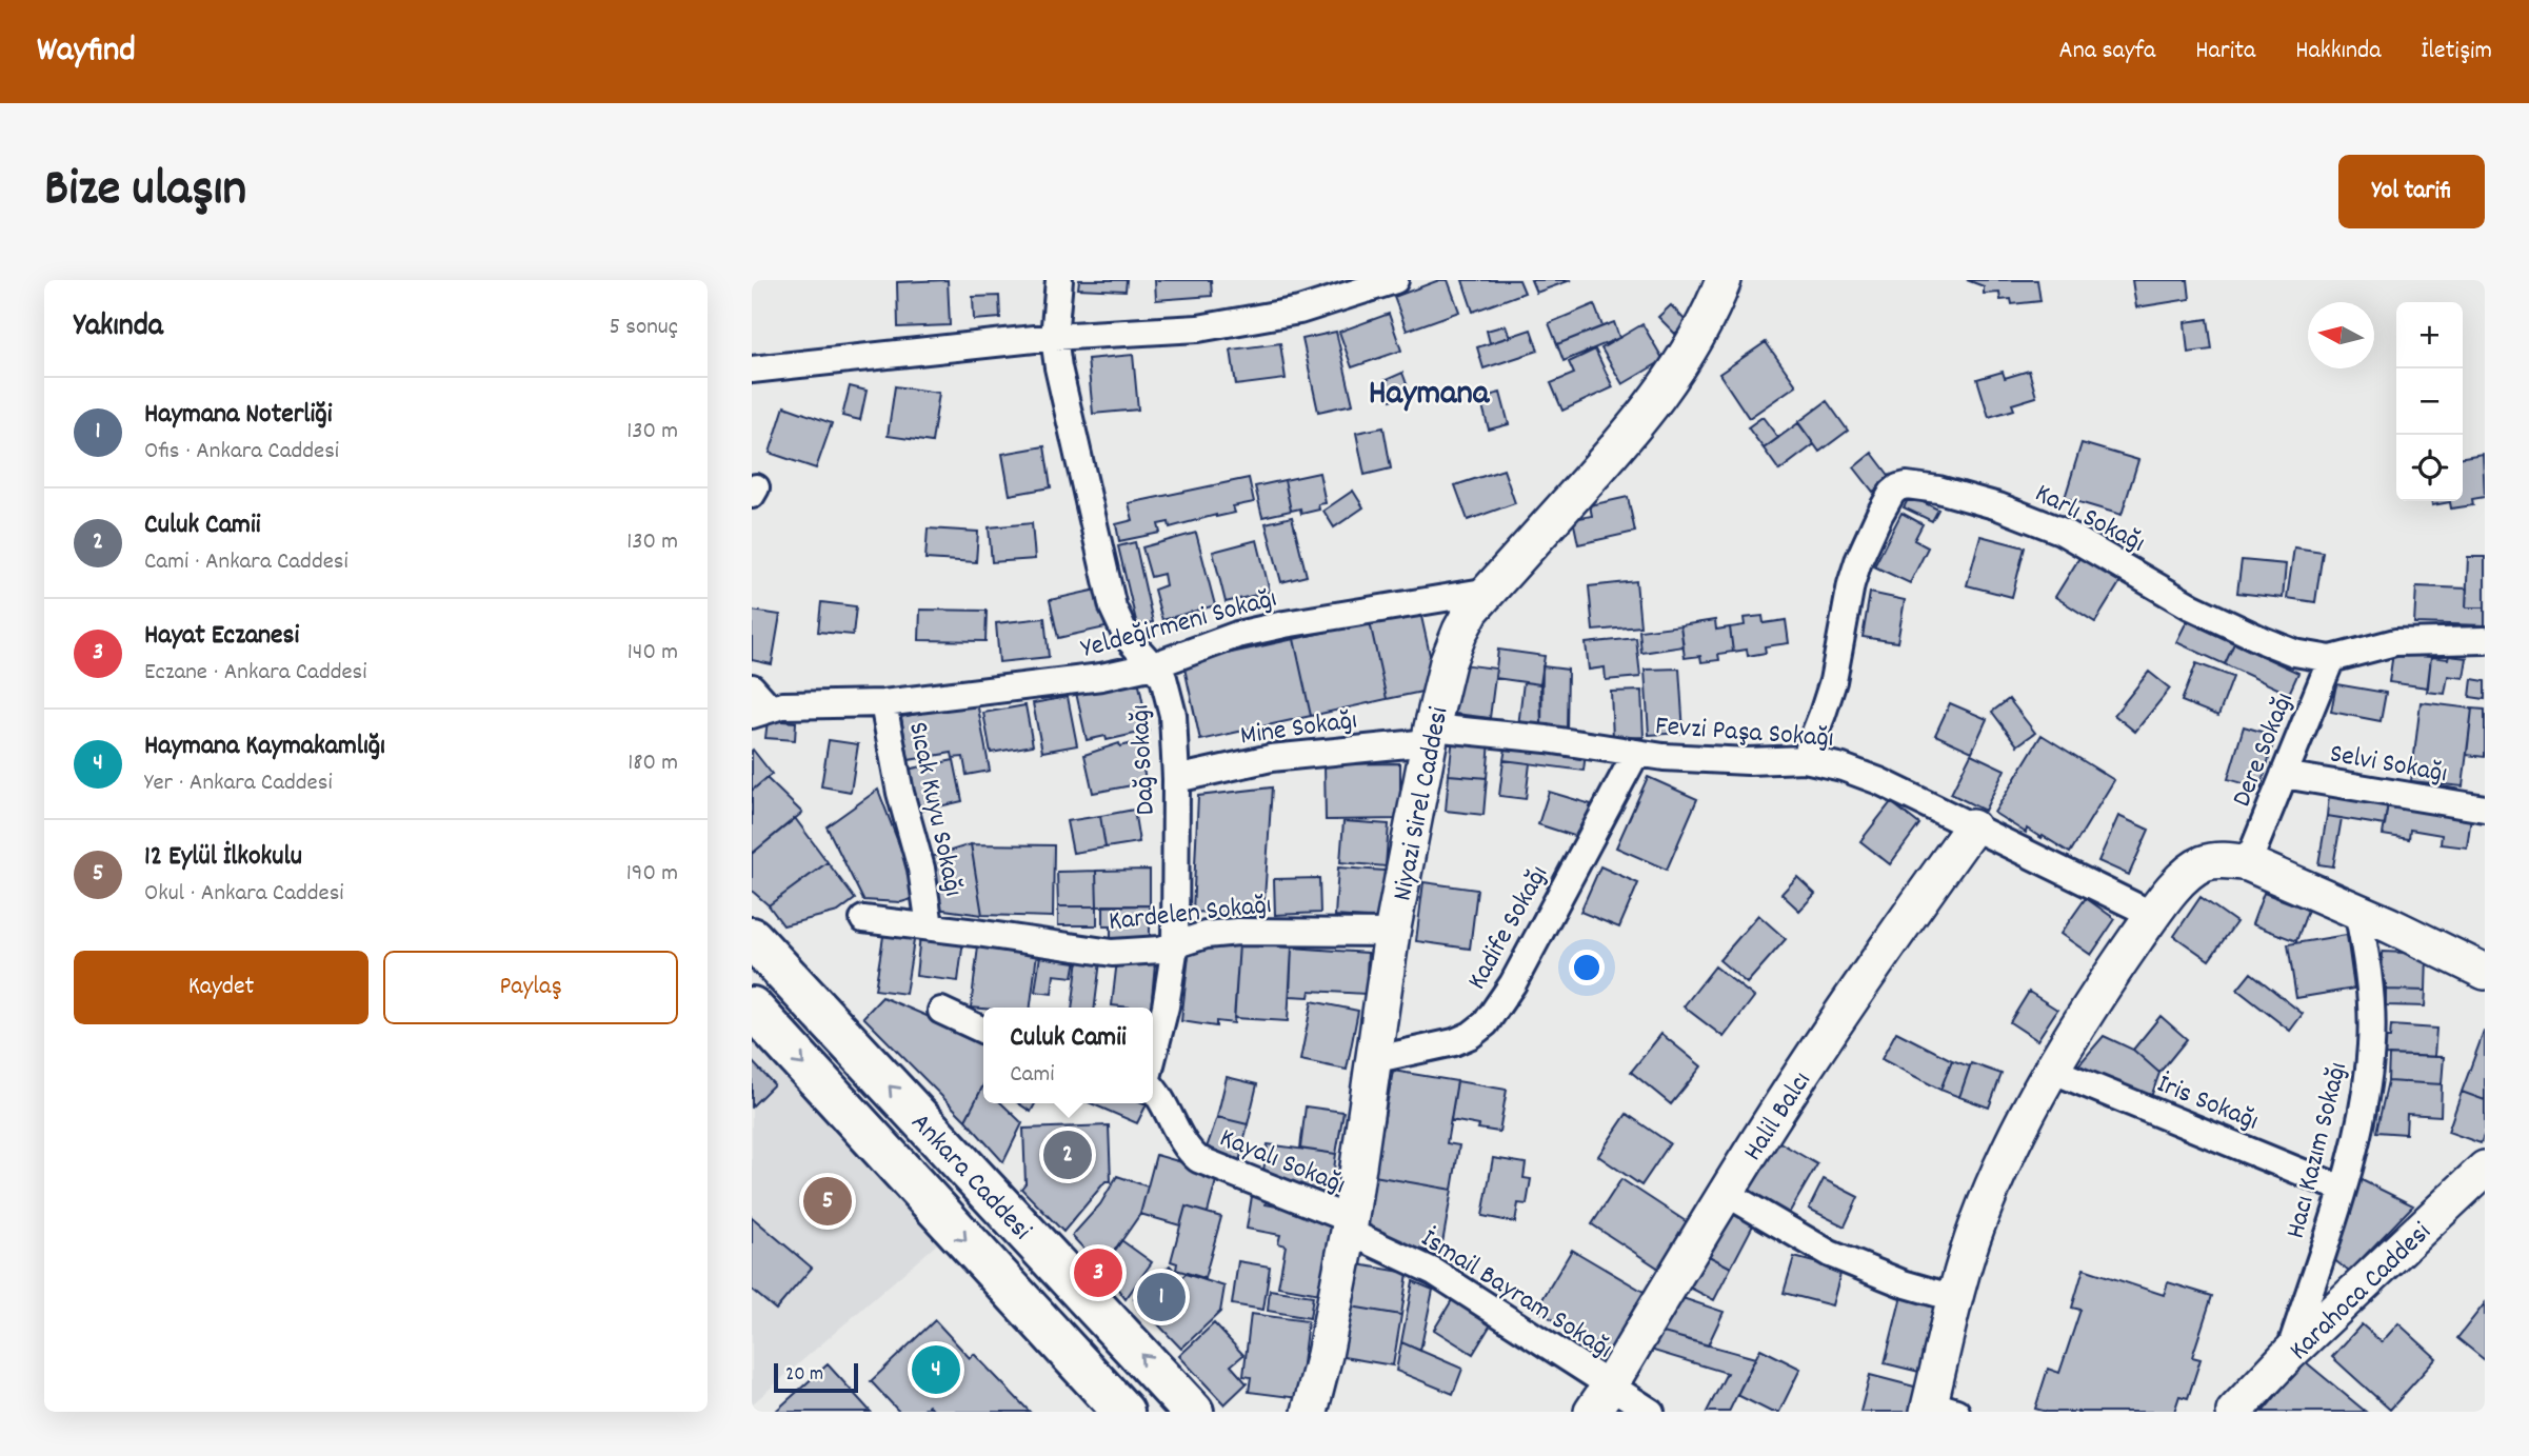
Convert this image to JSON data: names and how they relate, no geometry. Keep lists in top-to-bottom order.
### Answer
{
  "streets": {
    "main road": ["Ankara Caddesi"],
    "street": [
      "Karlı Sokağı",
      "Yeldeğirmeni Sokağı",
      "Mine Sokağı",
      "Fevzi Paşa Sokağı",
      "Dere Sokağı",
      "Dağ Sokağı",
      "Selvi Sokağı",
      "Niyazi Sirel Caddesi",
      "Sıcak Kuyu Sokağı",
      "Kardelen Sokağı",
      "Kadife Sokağı",
      "İris Sokağı",
      "Halil Balcı",
      "Hacı Kazım Sokağı",
      "Kayalı Sokağı",
      "Karahoca Caddesi",
      "İsmail Bayram Sokağı"
    ]
  },
  "crossings": [
    ["Karlı Sokağı", "Fevzi Paşa Sokağı"],
    ["Karlı Sokağı", "Dere Sokağı"],
    ["Yeldeğirmeni Sokağı", "Dağ Sokağı"],
    ["Yeldeğirmeni Sokağı", "Niyazi Sirel Caddesi"],
    ["Yeldeğirmeni Sokağı", "Sıcak Kuyu Sokağı"],
    ["Mine Sokağı", "Fevzi Paşa Sokağı"],
    ["Mine Sokağı", "Dağ Sokağı"],
    ["Mine Sokağı", "Niyazi Sirel Caddesi"],
    ["Fevzi Paşa Sokağı", "Niyazi Sirel Caddesi"],
    ["Fevzi Paşa Sokağı", "Kadife Sokağı"],
    ["Fevzi Paşa Sokağı", "Halil Balcı"],
    ["Dere Sokağı", "Selvi Sokağı"],
    ["Dağ Sokağı", "Kardelen Sokağı"],
    ["Niyazi Sirel Caddesi", "Kardelen Sokağı"],
    ["Niyazi Sirel Caddesi", "Kadife Sokağı"],
    ["Niyazi Sirel Caddesi", "Kayalı Sokağı"],
    ["Niyazi Sirel Caddesi", "İsmail Bayram Sokağı"],
    ["Sıcak Kuyu Sokağı", "Kardelen Sokağı"],
    ["İris Sokağı", "Hacı Kazım Sokağı"],
    ["Halil Balcı", "İsmail Bayram Sokağı"],
    ["Hacı Kazım Sokağı", "Karahoca Caddesi"],
    ["Kayalı Sokağı", "İsmail Bayram Sokağı"]
  ],
  "districts": ["Haymana"],
  "scale_bar": "20 m",
  "north": "left",
  "page": {
    "header": "Wayfind",
    "nav": [
      "Ana sayfa",
      "Harita",
      "Hakkında",
      "İletişim"
    ],
    "title": "Bize ulaşın",
    "buttons": [
      "Yol tarifi",
      ["Kaydet", "Paylaş"]
    ],
    "heading": ["Yakında", "5 sonuç"],
    "map_buttons": ["+", "−"],
    "list": [
      {
        "mark": "1",
        "name": "Haymana Noterliği",
        "note": "Ofis · Ankara Caddesi",
        "value": "130 m"
      },
      {
        "mark": "2",
        "name": "Culuk Camii",
        "note": "Cami · Ankara Caddesi",
        "value": "130 m"
      },
      {
        "mark": "3",
        "name": "Hayat Eczanesi",
        "note": "Eczane · Ankara Caddesi",
        "value": "140 m"
      },
      {
        "mark": "4",
        "name": "Haymana Kaymakamlığı",
        "note": "Yer · Ankara Caddesi",
        "value": "180 m"
      },
      {
        "mark": "5",
        "name": "12 Eylül İlkokulu",
        "note": "Okul · Ankara Caddesi",
        "value": "190 m"
      }
    ],
    "popup": ["Culuk Camii", "Cami"],
    "pins": [
      "2",
      "5",
      "3",
      "1",
      "4"
    ],
    "scale": "20 m"
  }
}
